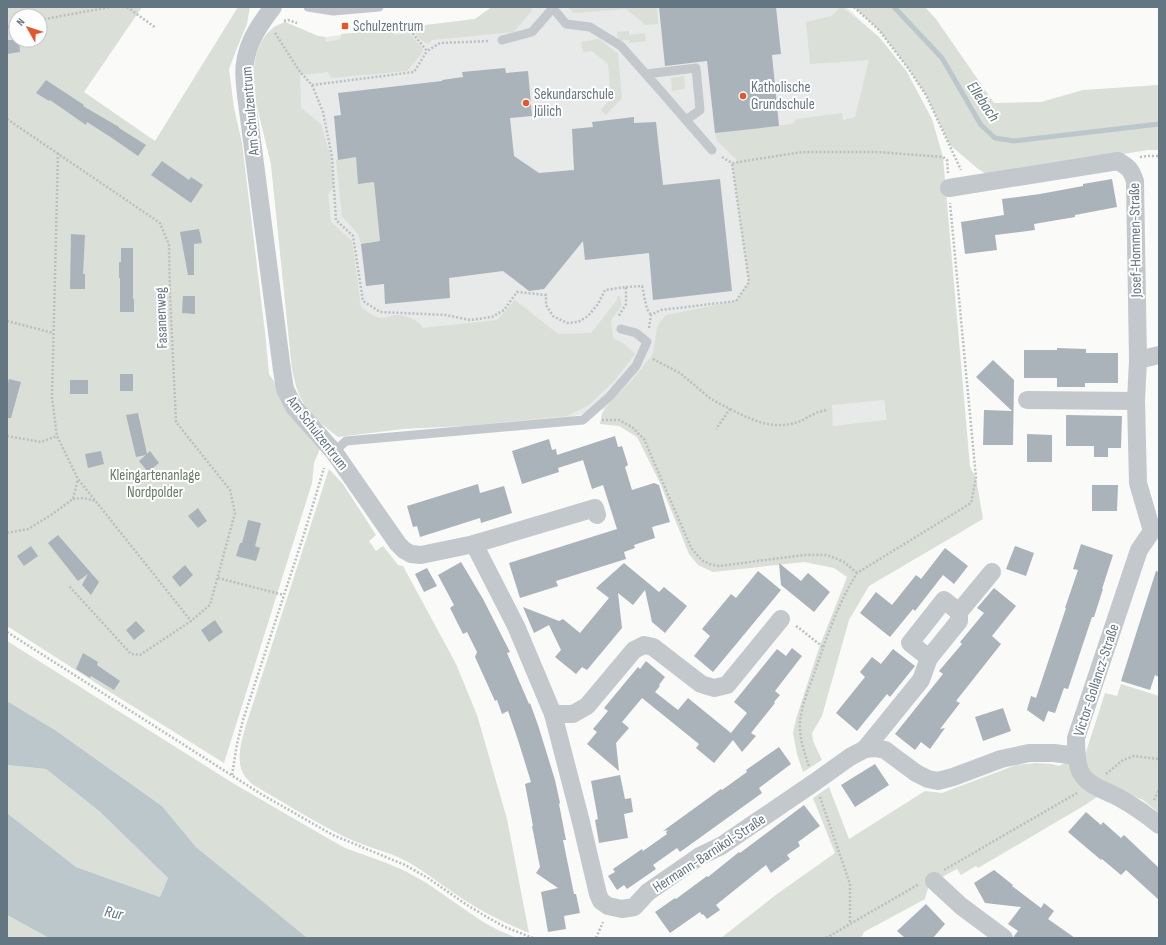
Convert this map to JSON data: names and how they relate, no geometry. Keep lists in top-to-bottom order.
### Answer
{
  "streets": {
    "street": [
      "Am Schulzentrum",
      "Josef-Hommen-Straße",
      "Victor-Gollancz-Straße",
      "Hermann-Barnikol-Straße"
    ],
    "path": ["Fasanenweg"]
  },
  "crossings": [
    ["Am Schulzentrum", "Hermann-Barnikol-Straße"],
    ["Josef-Hommen-Straße", "Victor-Gollancz-Straße"]
  ],
  "water": ["Ellebach", "Rur"],
  "parks": ["Kleingartenanlage Nordpolder"],
  "places": {
    "transit": ["Schulzentrum"],
    "other": ["Katholische Grundschule", "Sekundarschule Jülich"]
  },
  "north": "top left"
}
